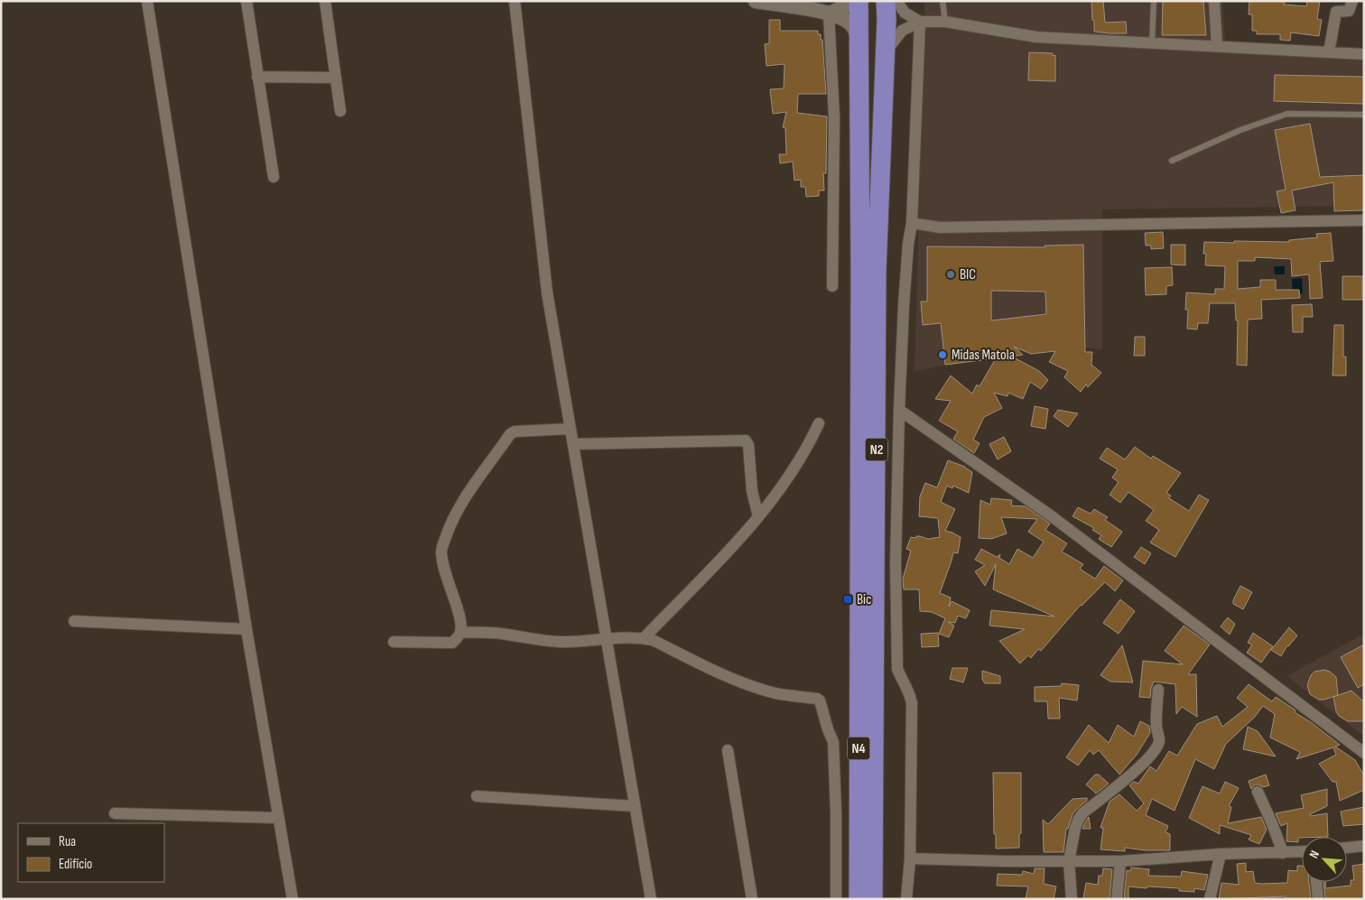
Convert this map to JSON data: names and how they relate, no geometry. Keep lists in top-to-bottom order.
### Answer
{
  "streets": {
    "highway": ["N2", "N4"]
  },
  "crossings": [
    ["N2", "N4"]
  ],
  "places": {
    "other": ["BIC", "Midas Matola"],
    "transit": ["Bic"]
  },
  "legend": ["Rua", "Edifício"],
  "north": "top left"
}
